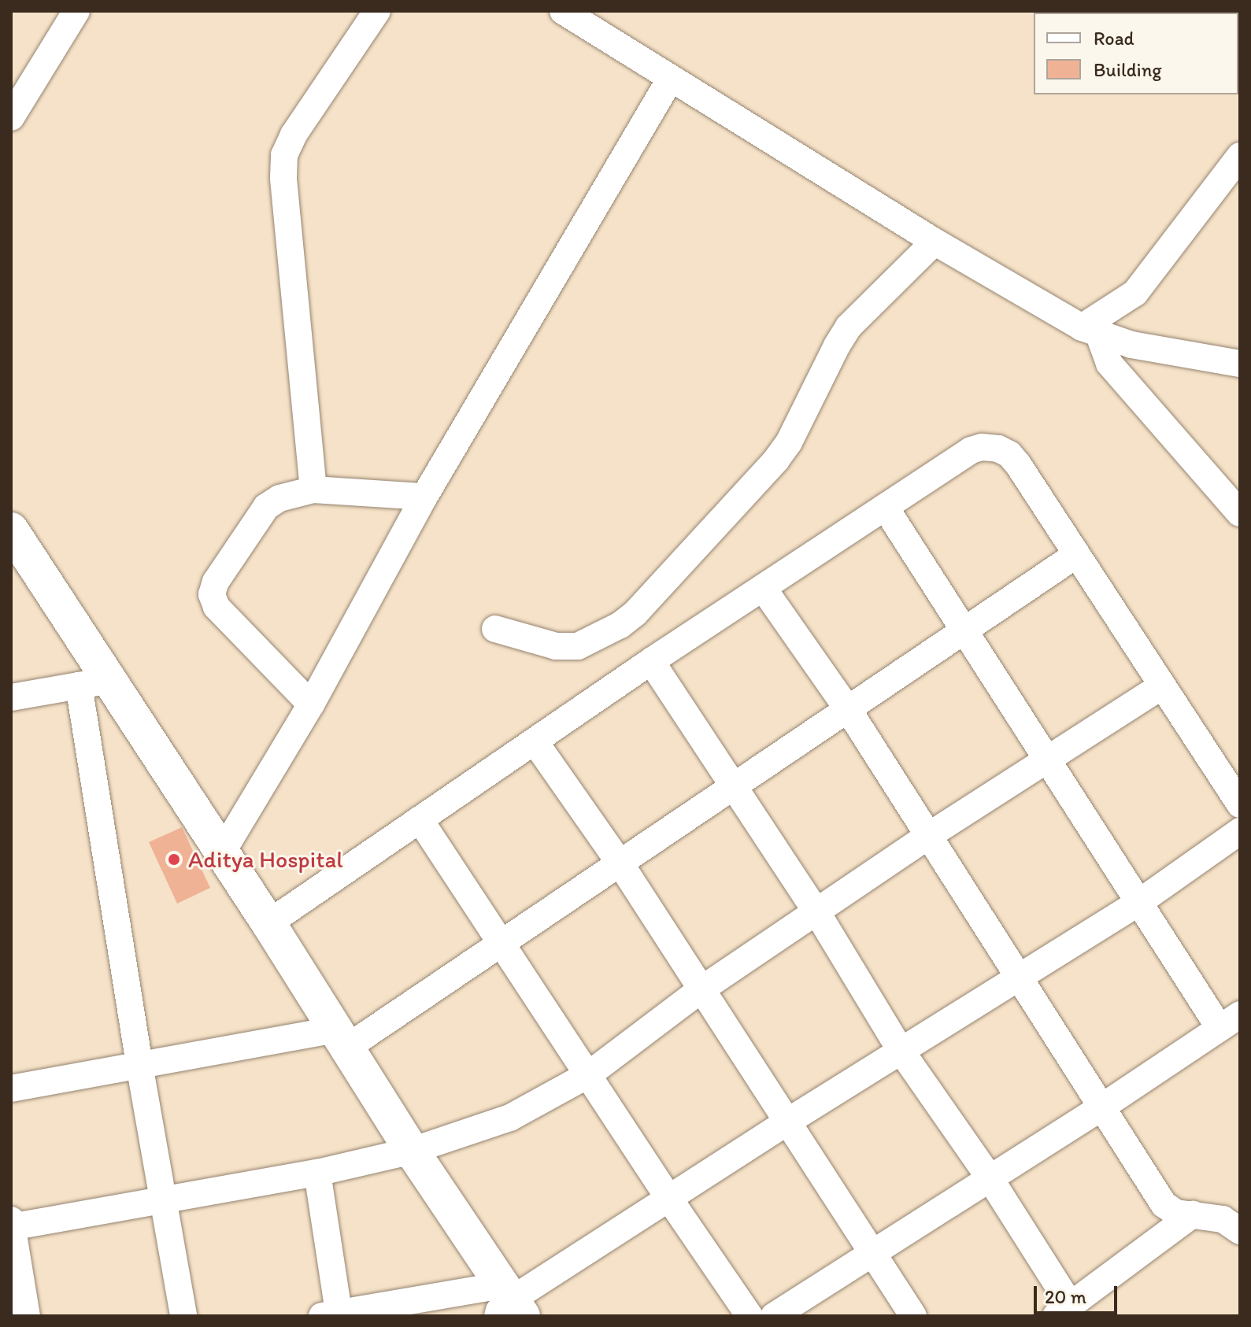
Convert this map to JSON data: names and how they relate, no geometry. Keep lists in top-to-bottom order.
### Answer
{
  "places": ["Aditya Hospital"],
  "legend": ["Road", "Building"],
  "scale_bar": "20 m"
}
